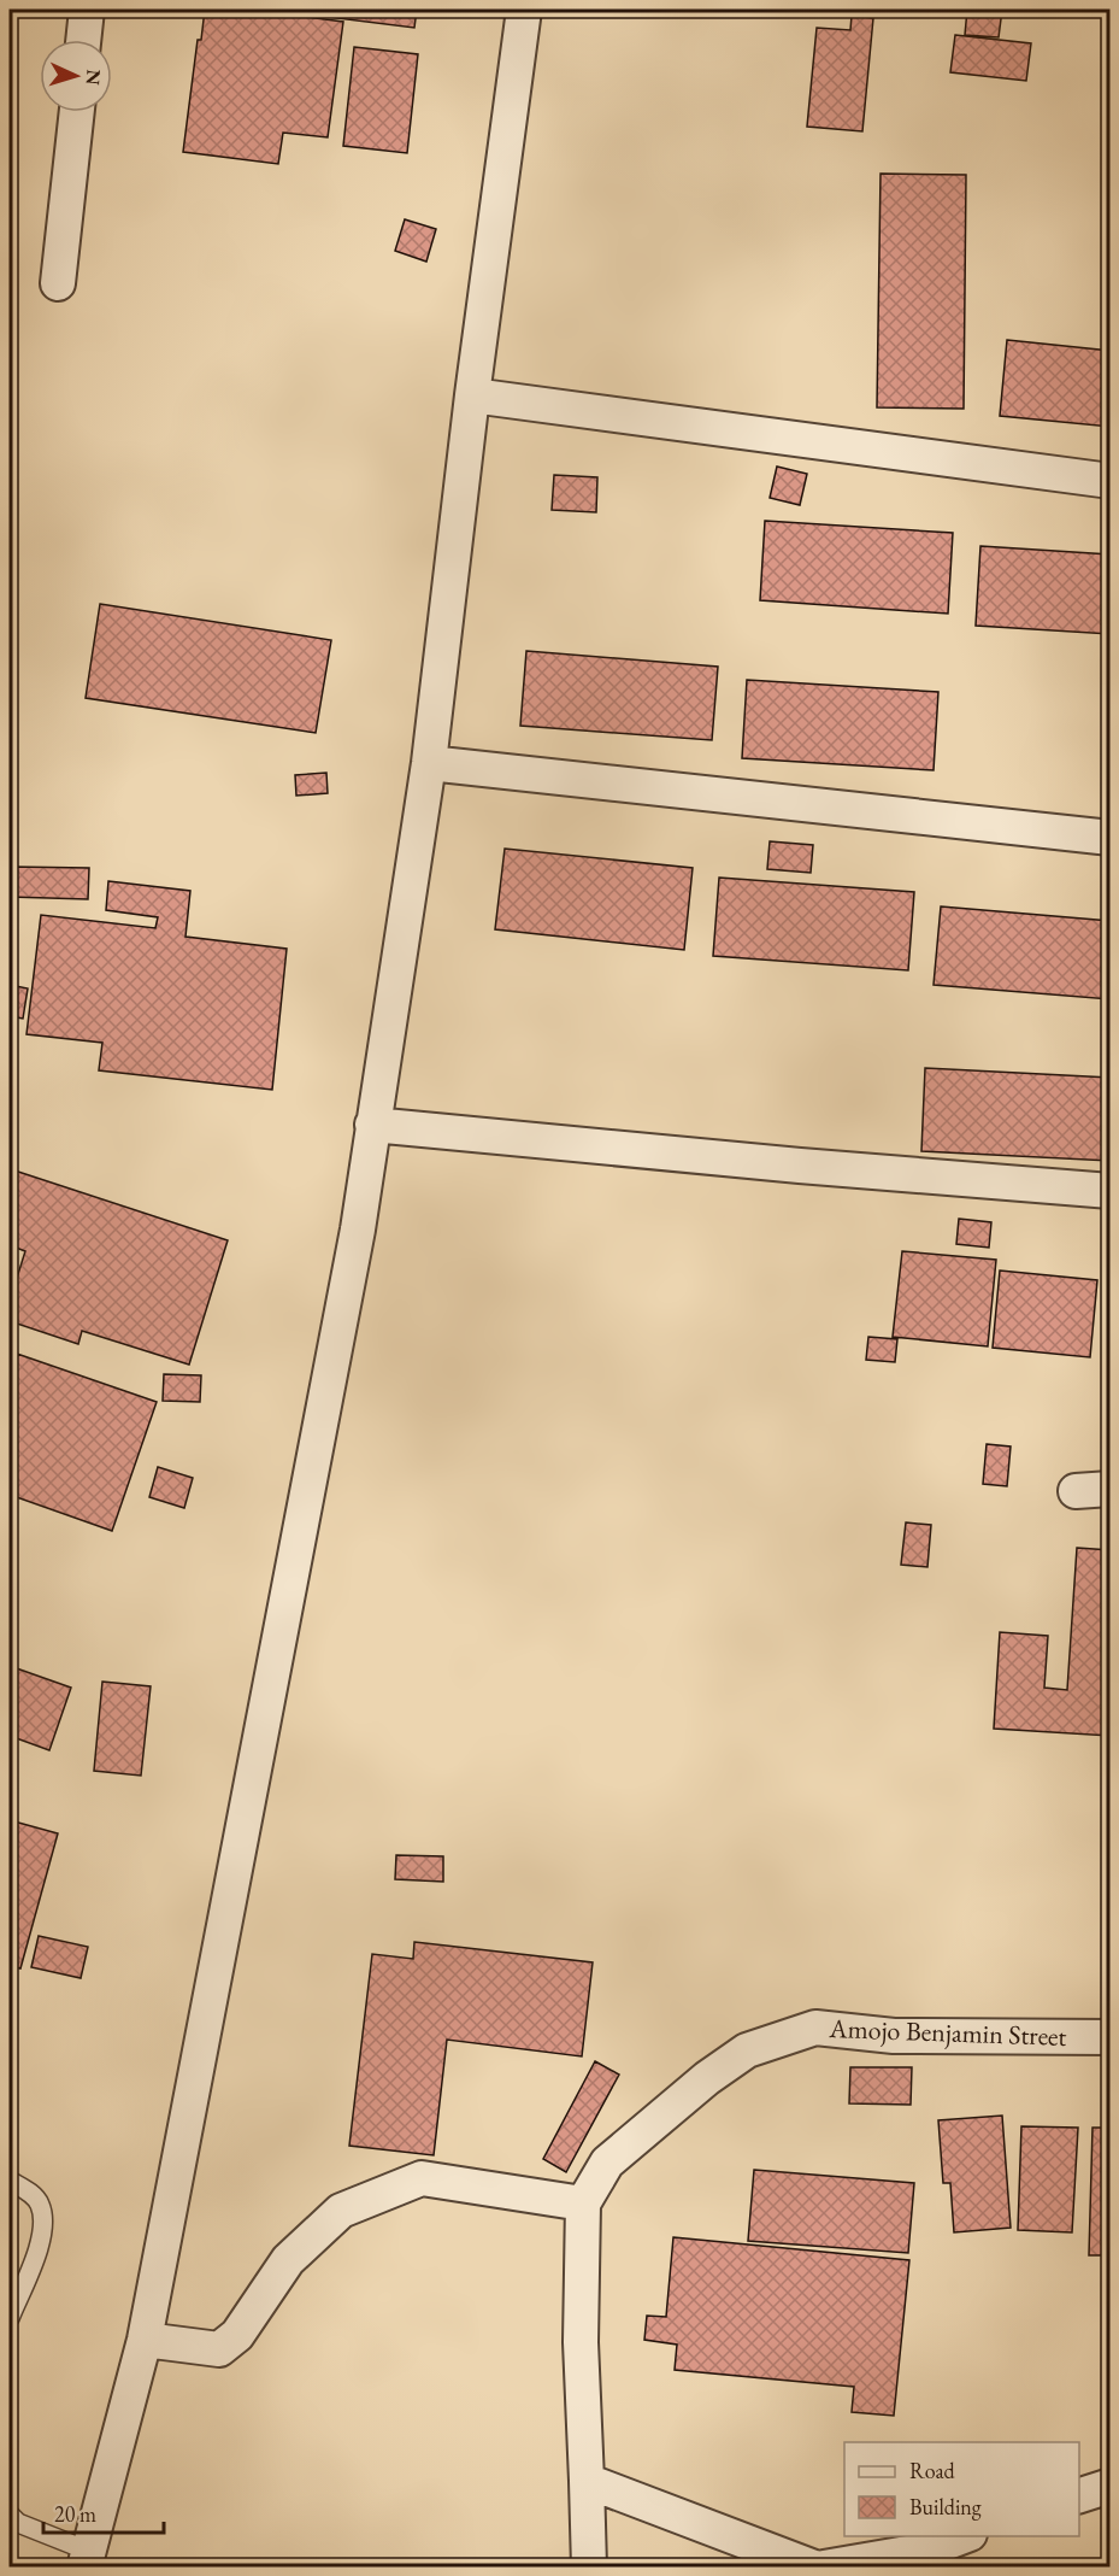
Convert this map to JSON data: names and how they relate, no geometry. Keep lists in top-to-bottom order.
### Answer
{
  "streets": {
    "street": ["Amojo Benjamin Street"]
  },
  "legend": ["Road", "Building"],
  "scale_bar": "20 m",
  "north": "right"
}
